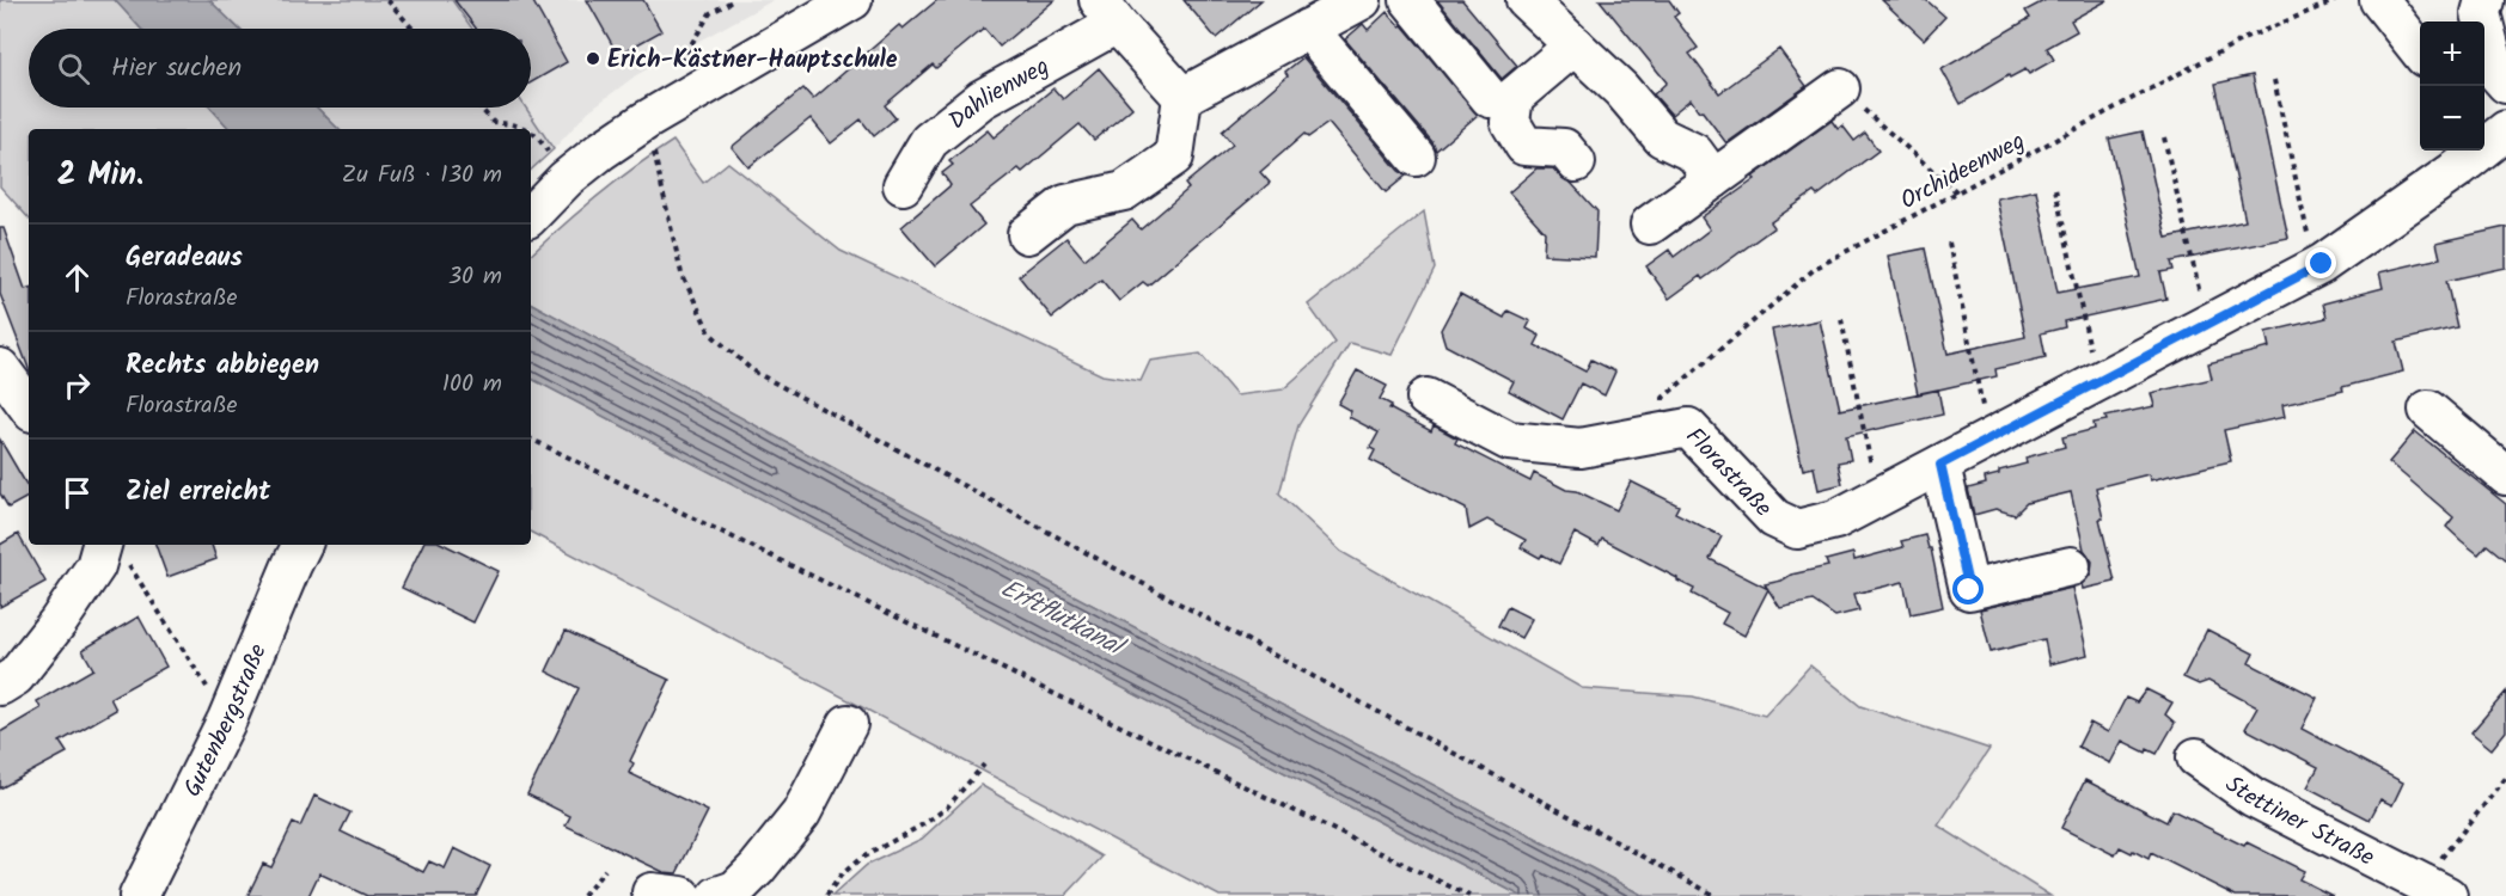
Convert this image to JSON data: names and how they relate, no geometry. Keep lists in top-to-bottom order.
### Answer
{
  "streets": {
    "street": [
      "Dahlienweg",
      "Florastraße",
      "Gutenbergstraße",
      "Stettiner Straße"
    ],
    "path": ["Orchideenweg"]
  },
  "crossings": [
    ["Orchideenweg", "Florastraße"]
  ],
  "water": ["Erftflutkanal"],
  "places": ["Erich-Kästner-Hauptschule"],
  "page": {
    "map_buttons": ["+", "−"],
    "search": "Hier suchen",
    "heading": ["2 Min.", "Zu Fuß · 130 m"],
    "list": [
      ["Geradeaus", "Florastraße", "30 m"],
      ["Rechts abbiegen", "Florastraße", "100 m"],
      "Ziel erreicht"
    ]
  }
}
